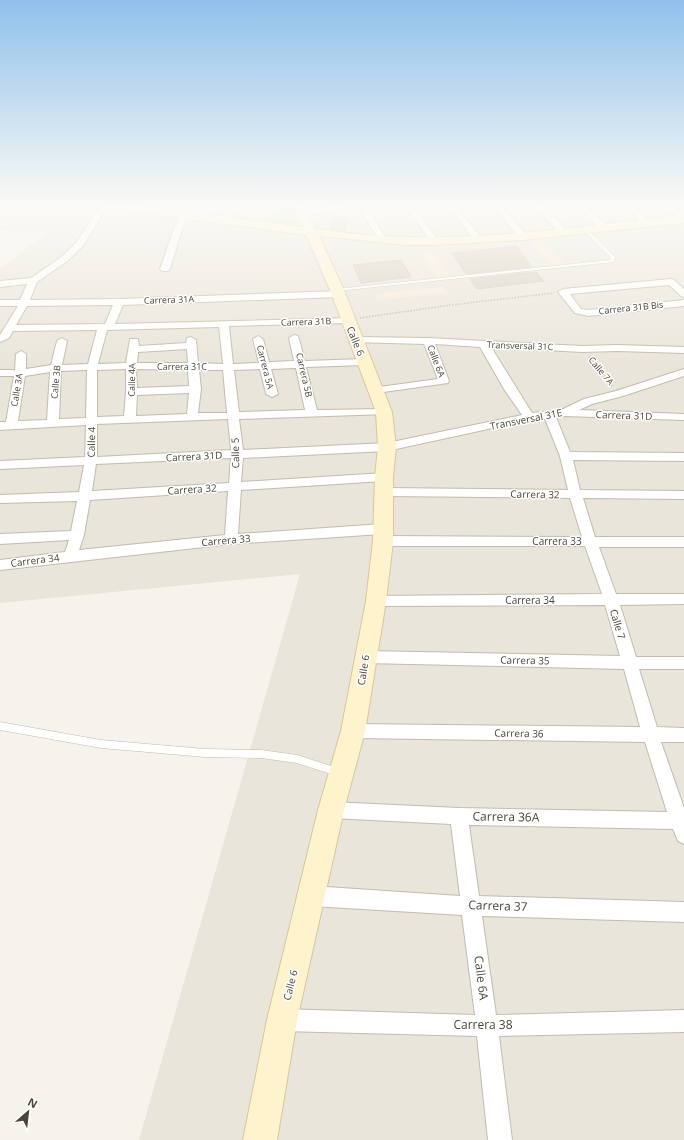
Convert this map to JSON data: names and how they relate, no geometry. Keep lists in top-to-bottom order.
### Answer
{
  "streets": {
    "street": [
      "Carrera 31A",
      "Carrera 31B Bis",
      "Carrera 31B",
      "Calle 6",
      "Transversal 31C",
      "Calle 6A",
      "Carrera 31C",
      "Carrera 5A",
      "Carrera 5B",
      "Calle 4A",
      "Calle 3B",
      "Calle 3A",
      "Carrera 31D",
      "Transversal 31E",
      "Calle 4",
      "Calle 5",
      "Carrera 32",
      "Carrera 33",
      "Carrera 34",
      "Calle 7",
      "Carrera 35",
      "Carrera 36",
      "Carrera 36A",
      "Carrera 37",
      "Carrera 38"
    ],
    "path": ["Calle 7A"]
  },
  "crossings": [
    ["Carrera 31A", "Calle 6"],
    ["Carrera 31A", "Calle 4"],
    ["Carrera 31B", "Calle 6"],
    ["Carrera 31B", "Transversal 31C"],
    ["Carrera 31B", "Calle 4"],
    ["Carrera 31B", "Calle 5"],
    ["Calle 6", "Transversal 31C"],
    ["Calle 6", "Calle 6A"],
    ["Calle 6", "Carrera 31C"],
    ["Calle 6", "Carrera 31D"],
    ["Calle 6", "Transversal 31E"],
    ["Calle 6", "Carrera 32"],
    ["Calle 6", "Carrera 33"],
    ["Calle 6", "Carrera 34"],
    ["Calle 6", "Carrera 35"],
    ["Calle 6", "Carrera 36"],
    ["Calle 6", "Carrera 36A"],
    ["Calle 6", "Carrera 37"],
    ["Calle 6", "Carrera 38"],
    ["Transversal 31C", "Calle 6A"],
    ["Transversal 31C", "Calle 7A"],
    ["Calle 6A", "Carrera 36A"],
    ["Calle 6A", "Carrera 37"],
    ["Calle 6A", "Carrera 38"],
    ["Carrera 31C", "Carrera 5A"],
    ["Carrera 31C", "Carrera 5B"],
    ["Carrera 31C", "Calle 4A"],
    ["Carrera 31C", "Calle 3B"],
    ["Carrera 31C", "Calle 3A"],
    ["Carrera 31C", "Calle 4"],
    ["Carrera 31C", "Calle 5"],
    ["Calle 7A", "Transversal 31E"],
    ["Carrera 31D", "Transversal 31E"],
    ["Carrera 31D", "Calle 4"],
    ["Carrera 31D", "Calle 5"],
    ["Carrera 31D", "Calle 7"],
    ["Transversal 31E", "Calle 7"],
    ["Calle 4", "Carrera 32"],
    ["Calle 4", "Carrera 33"],
    ["Calle 4", "Carrera 34"],
    ["Calle 5", "Carrera 32"],
    ["Calle 5", "Carrera 33"],
    ["Carrera 32", "Calle 7"],
    ["Carrera 33", "Carrera 34"],
    ["Carrera 33", "Calle 7"],
    ["Carrera 34", "Calle 7"],
    ["Calle 7", "Carrera 35"],
    ["Calle 7", "Carrera 36"],
    ["Calle 7", "Carrera 36A"]
  ],
  "north": "top right"
}
